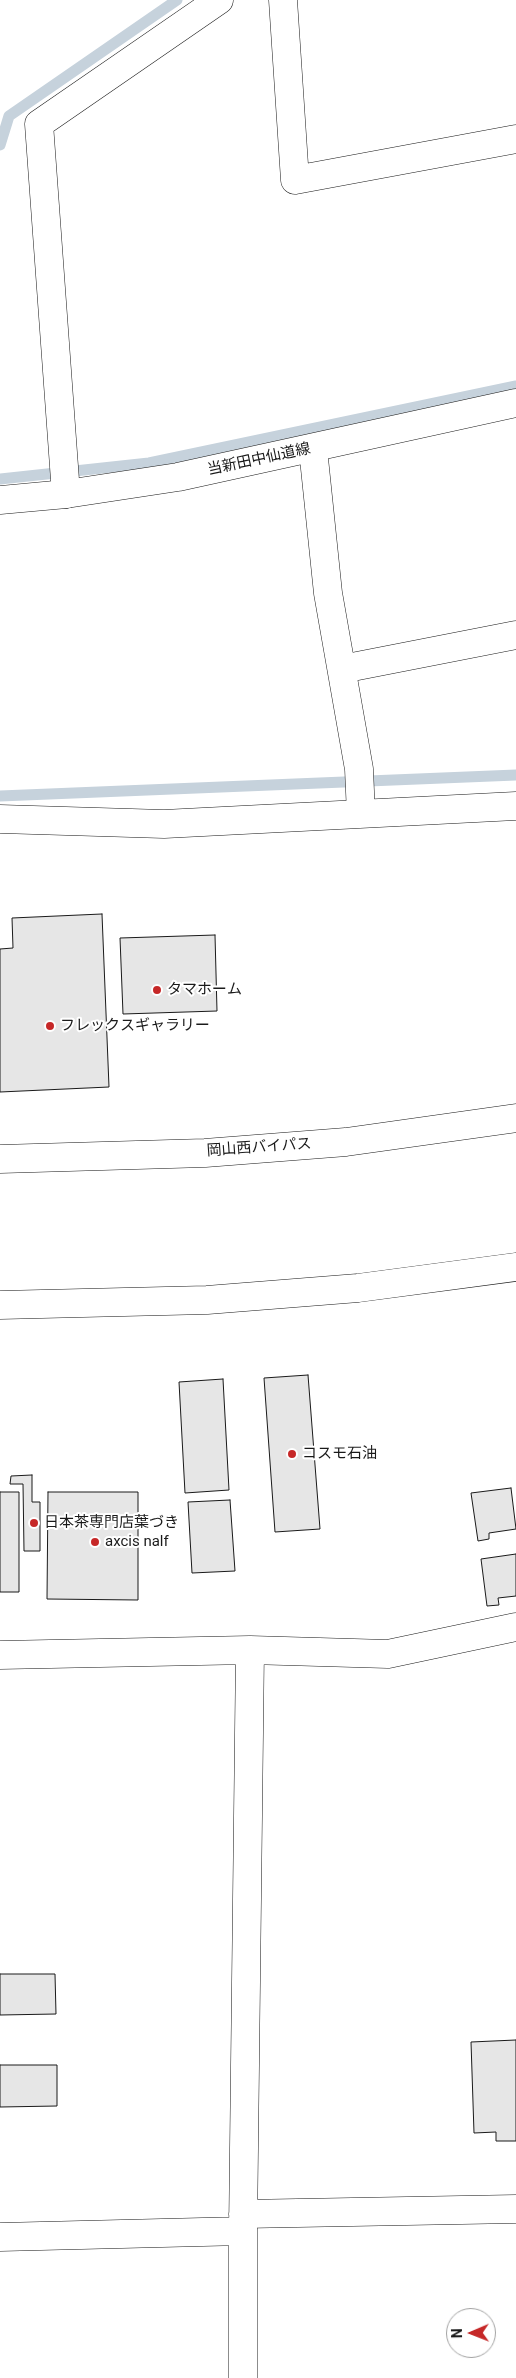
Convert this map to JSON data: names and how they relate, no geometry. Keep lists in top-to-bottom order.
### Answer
{
  "streets": {
    "main road": ["当新田中仙道線", "岡山西バイパス"]
  },
  "places": [
    "タマホーム",
    "フレックスギャラリー",
    "コスモ石油",
    "日本茶専門店葉づき",
    "axcis nalf"
  ],
  "north": "left"
}
